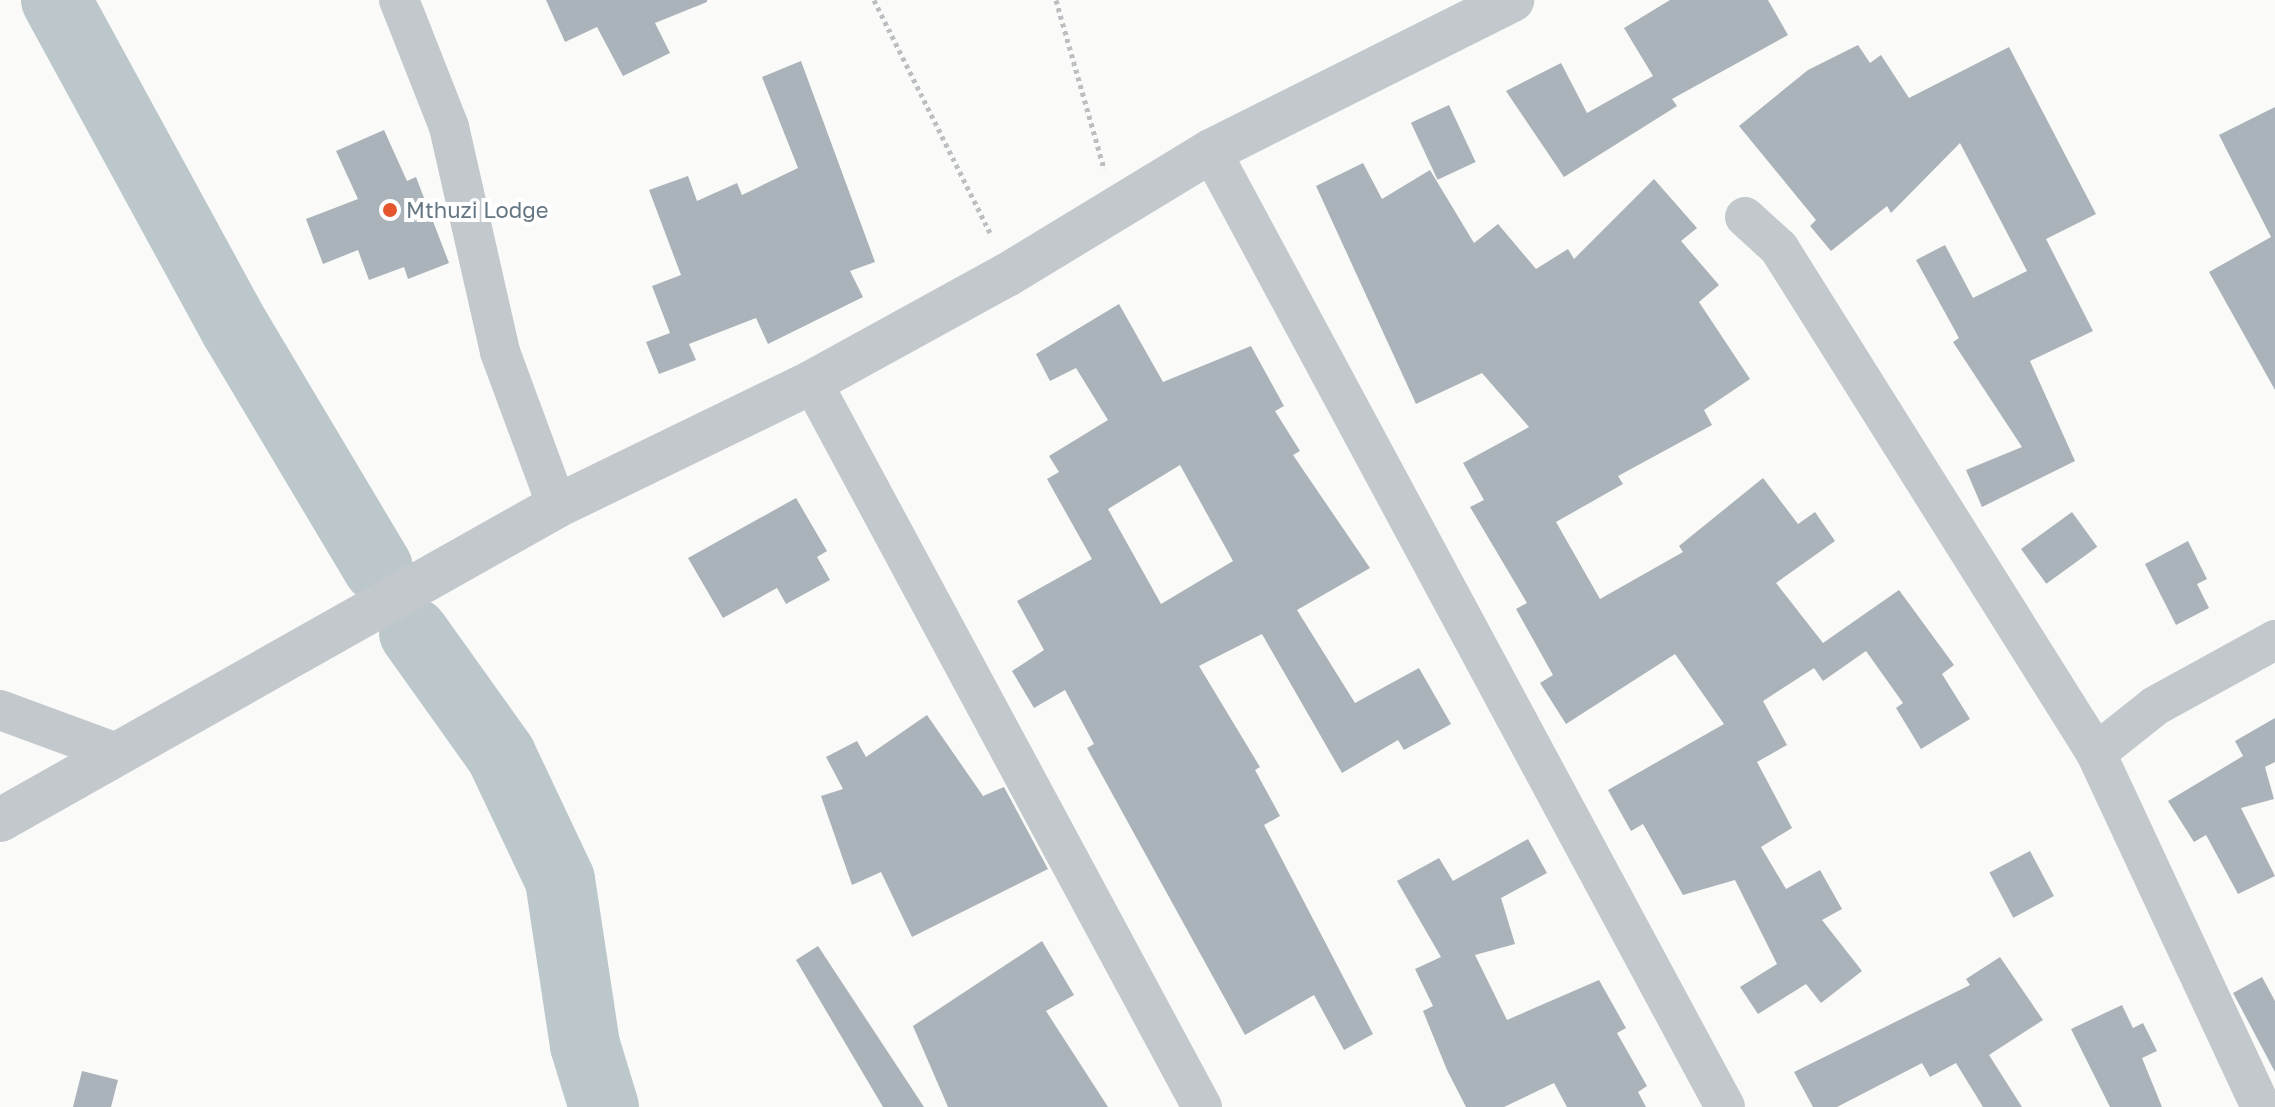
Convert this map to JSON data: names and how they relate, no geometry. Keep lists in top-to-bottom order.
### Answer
{
  "places": ["Mthuzi Lodge"]
}
